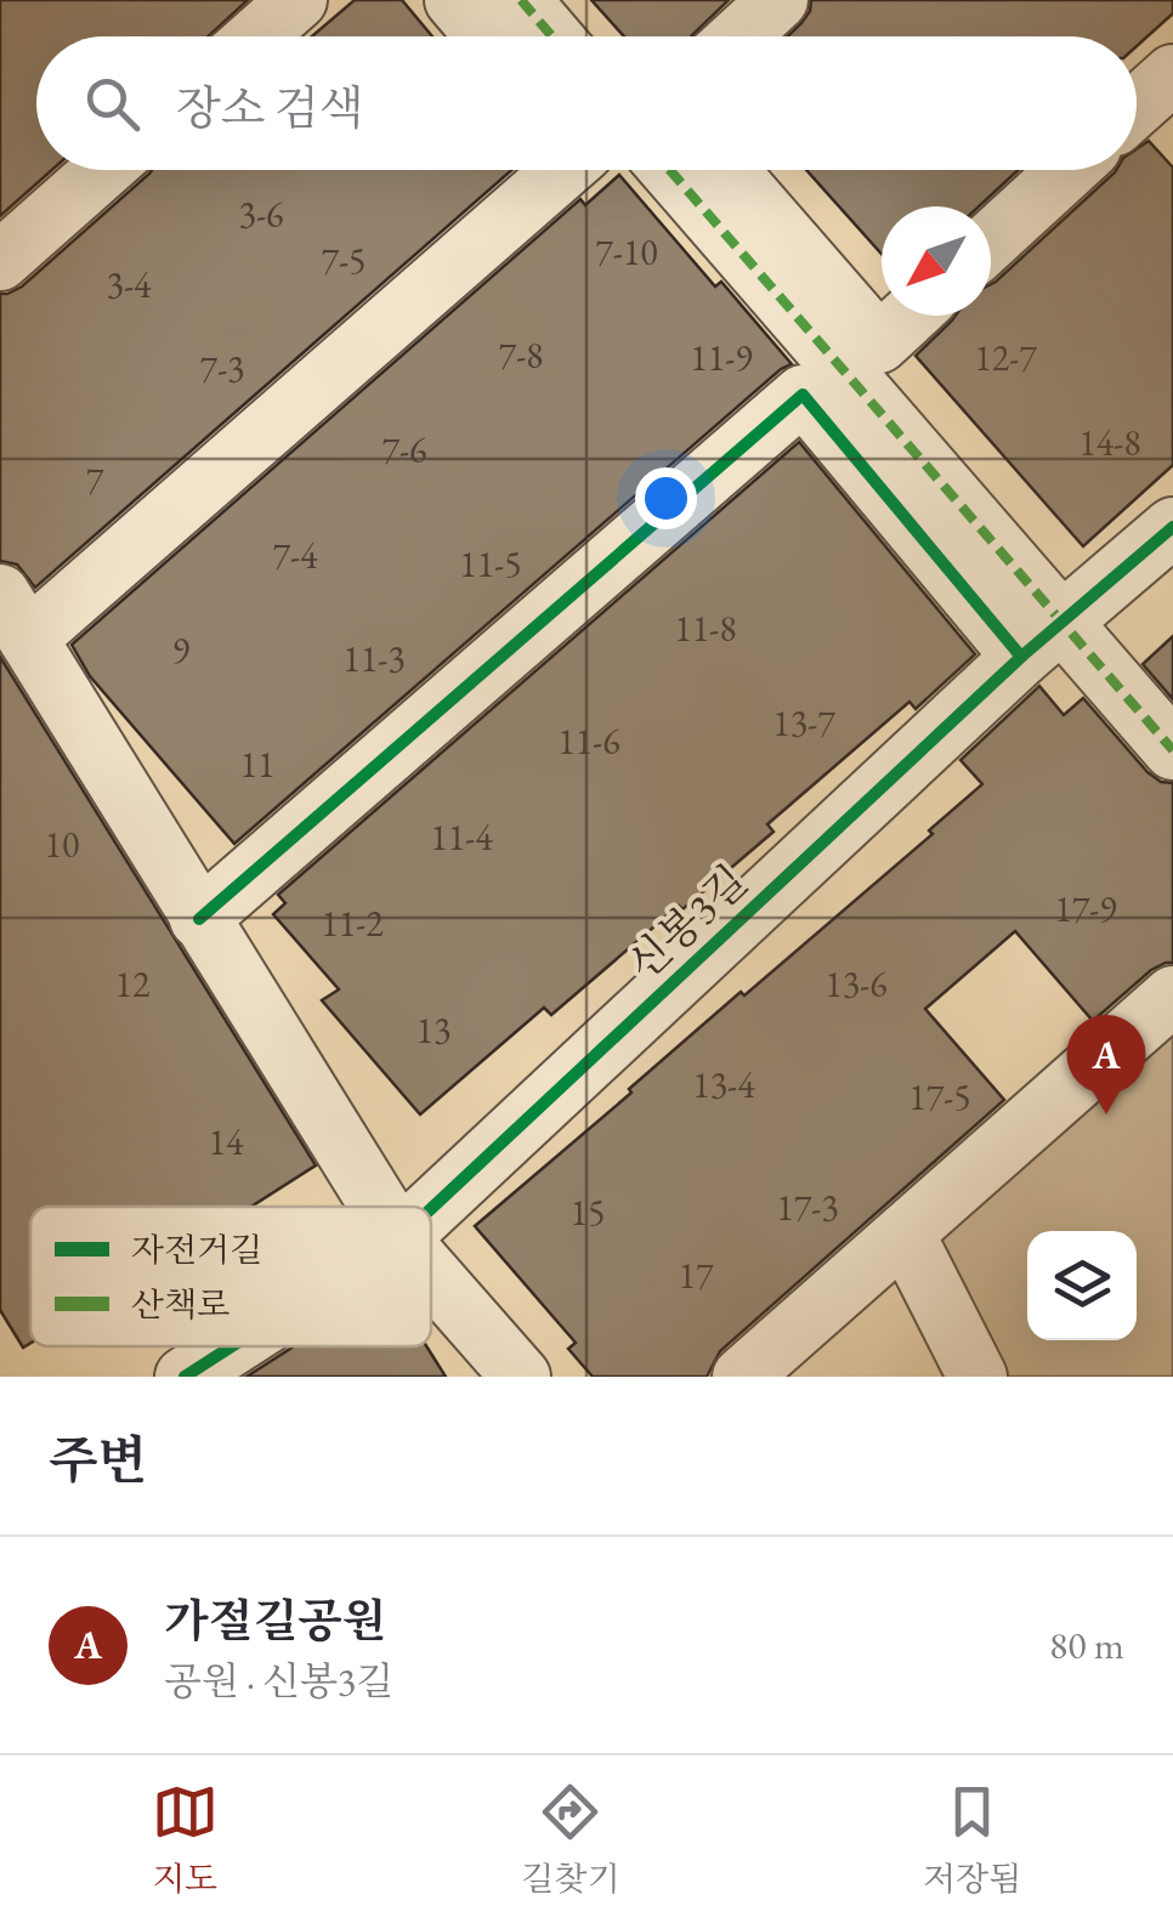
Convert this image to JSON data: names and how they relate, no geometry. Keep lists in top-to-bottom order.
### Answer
{
  "streets": {
    "street": ["신봉3길"]
  },
  "house_numbers": [
    "3-6",
    "7-10",
    "7-5",
    "3-4",
    "7-8",
    "11-9",
    "12-7",
    "7-3",
    "14-8",
    "7-6",
    "7",
    "7-4",
    "11-5",
    "11-8",
    "9",
    "11-3",
    "13-7",
    "11-6",
    "11",
    "11-4",
    "10",
    "17-9",
    "11-2",
    "12",
    "13-6",
    "13",
    "13-4",
    "17-5",
    "14",
    "17-3",
    "15",
    "17"
  ],
  "legend": ["자전거길", "산책로"],
  "north": "bottom left",
  "page": {
    "search": "장소 검색",
    "pins": "A",
    "heading": "주변",
    "list": [
      {
        "mark": "A",
        "name": "가절길공원",
        "note": "공원 · 신봉3길",
        "value": "80 m"
      }
    ],
    "nav": ["지도", "길찾기", "저장됨"]
  }
}
